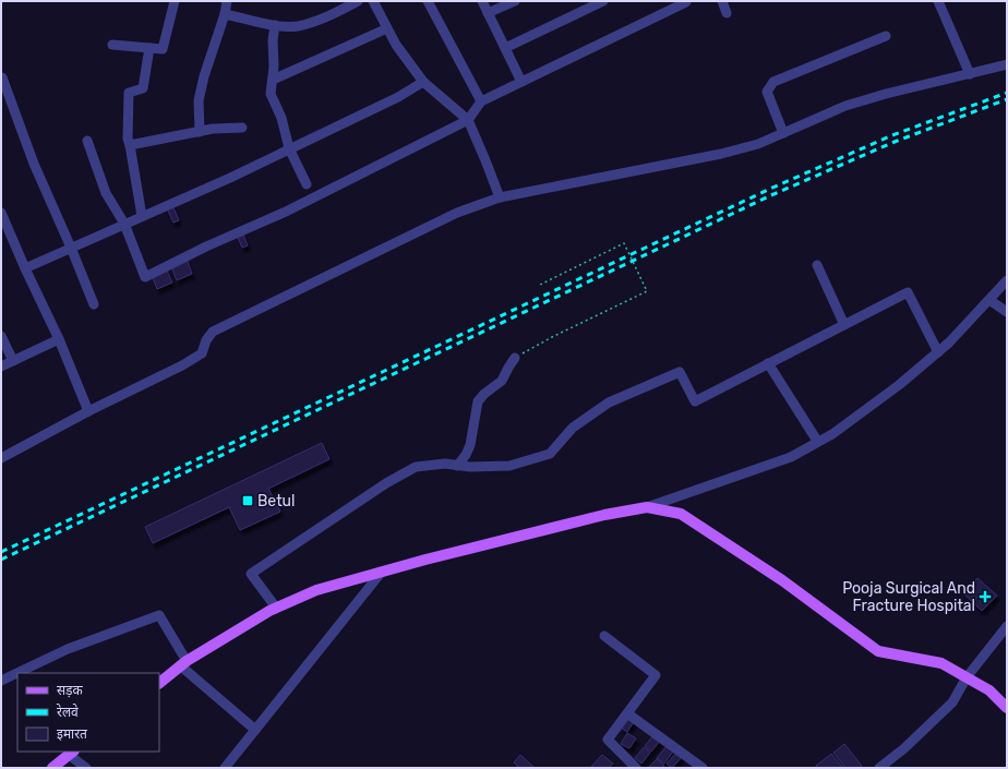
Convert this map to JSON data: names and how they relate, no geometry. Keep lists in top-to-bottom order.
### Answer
{
  "places": {
    "transit": ["Betul"],
    "health": ["Pooja Surgical And Fracture Hospital"]
  },
  "legend": ["सड़क", "रेलवे", "इमारत"]
}
